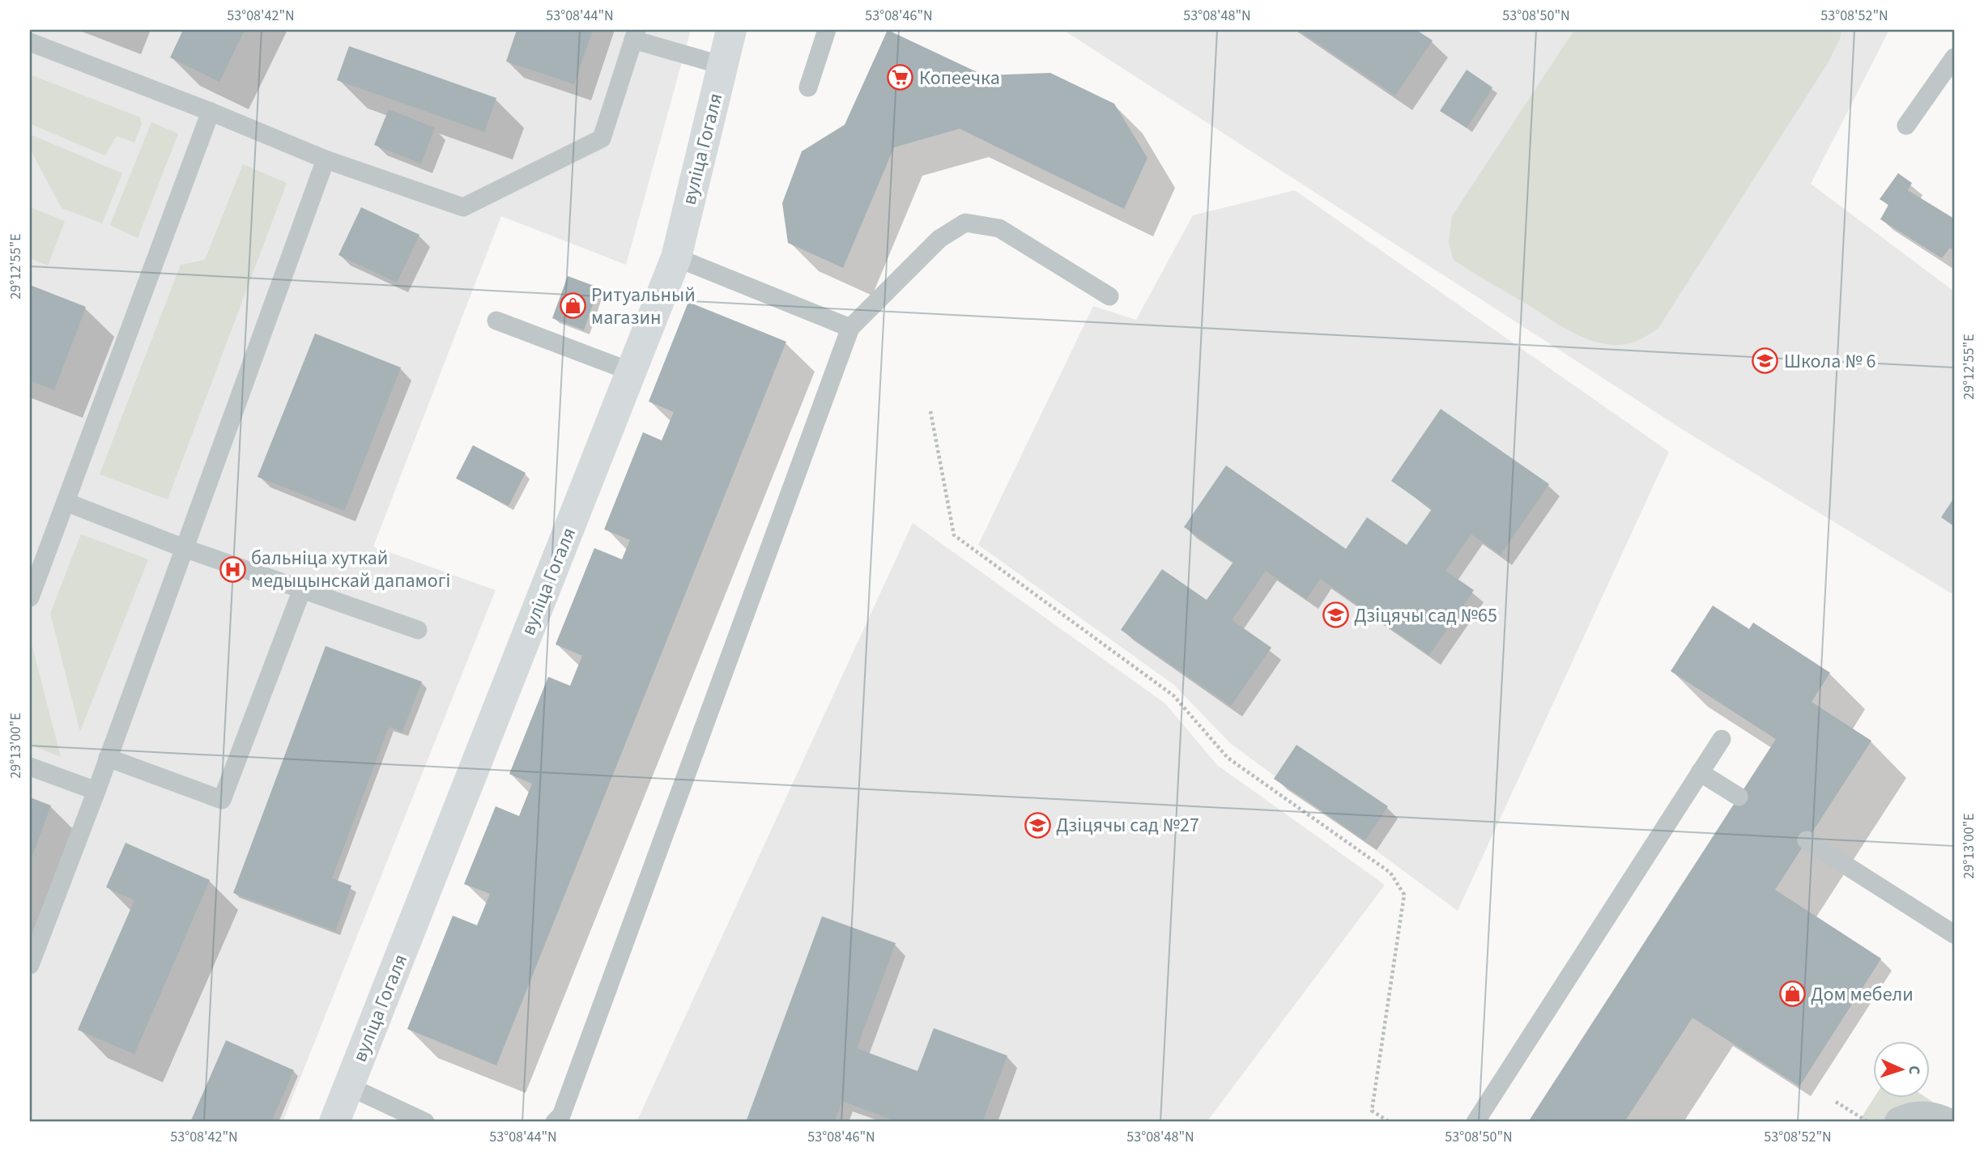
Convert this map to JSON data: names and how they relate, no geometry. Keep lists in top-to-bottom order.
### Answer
{
  "streets": {
    "main road": ["вуліца Гогаля"]
  },
  "places": {
    "supermarket": ["Копеечка"],
    "shop": ["Ритуальный магазин", "Дом мебели"],
    "school or university": ["Школа № 6", "Дзіцячы сад №65", "Дзіцячы сад №27"],
    "hospital": ["бальніца хуткай медыцынскай дапамогі"]
  },
  "north": "right",
  "coordinates": [
    "53°08'42\"N",
    "53°08'44\"N",
    "53°08'46\"N",
    "53°08'48\"N",
    "53°08'50\"N",
    "53°08'52\"N",
    "29°12'55\"E",
    "29°13'00\"E"
  ]
}
